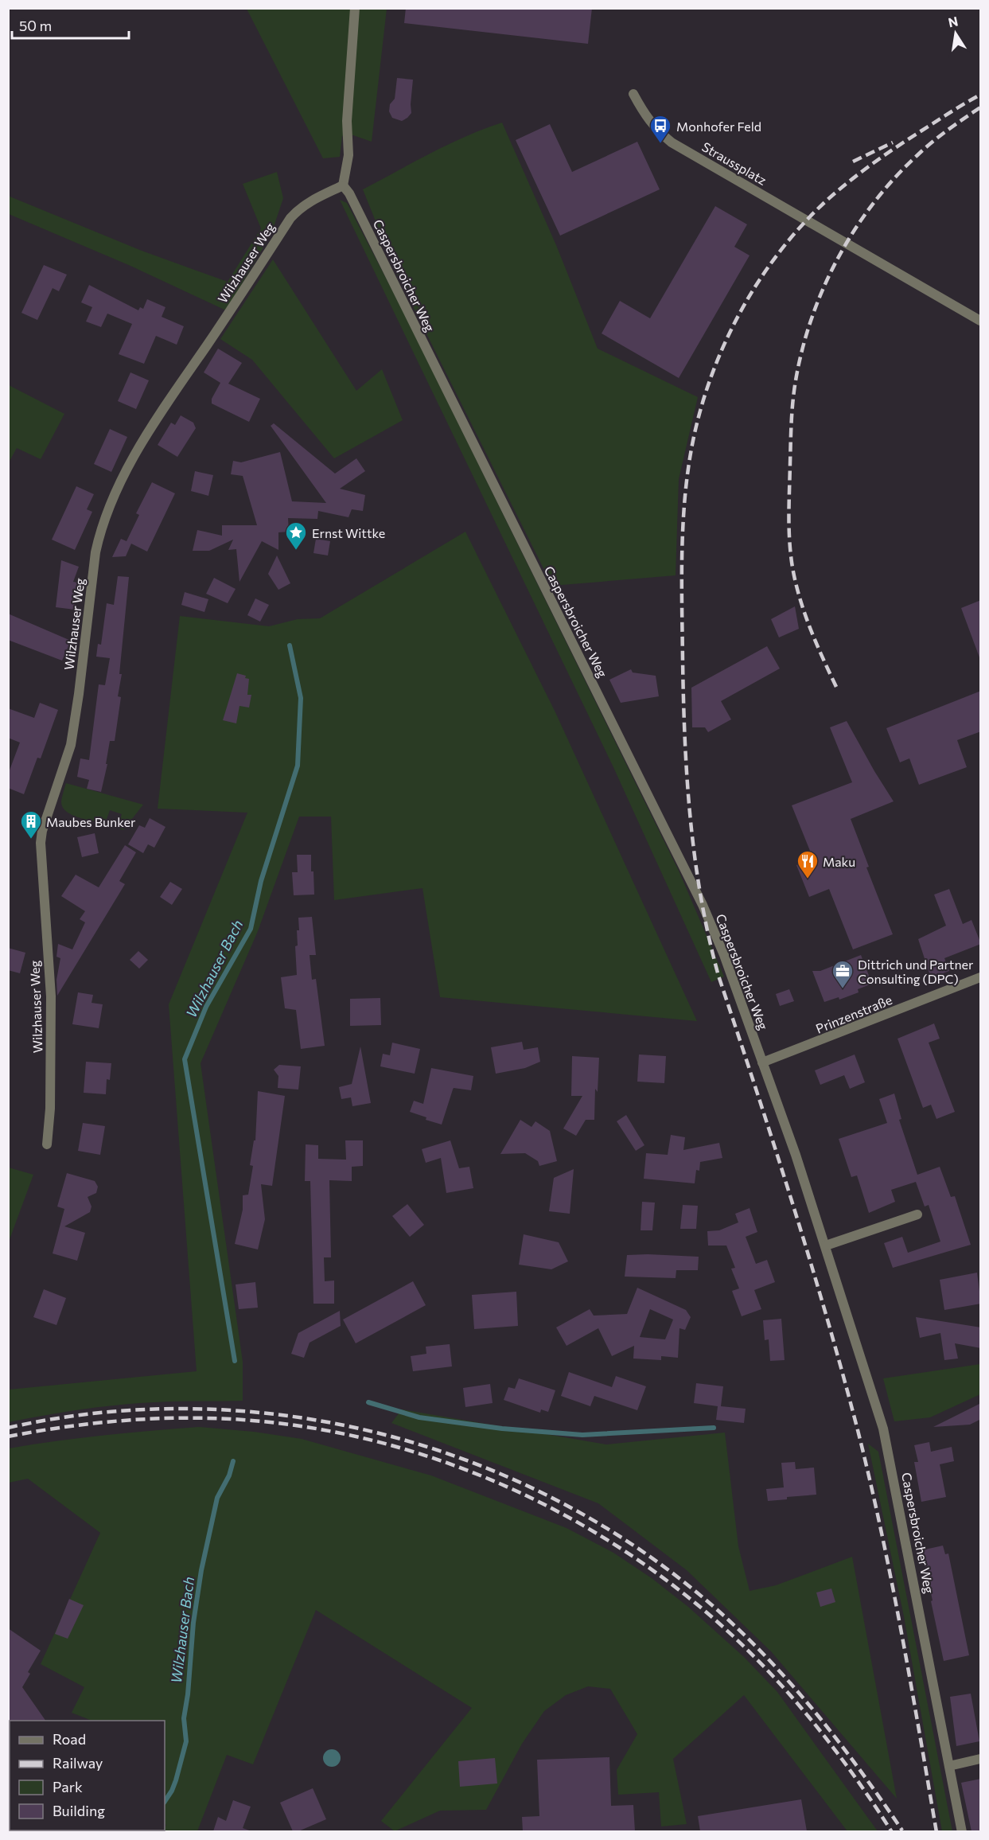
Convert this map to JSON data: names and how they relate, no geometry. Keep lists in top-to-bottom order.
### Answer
{
  "streets": {
    "street": [
      "Straussplatz",
      "Wilzhauser Weg",
      "Caspersbroicher Weg",
      "Prinzenstraße"
    ]
  },
  "crossings": [
    ["Wilzhauser Weg", "Caspersbroicher Weg"],
    ["Caspersbroicher Weg", "Prinzenstraße"]
  ],
  "water": ["Wilzhauser Bach"],
  "places": {
    "bus stop": ["Monhofer Feld"],
    "place": ["Ernst Wittke"],
    "building": ["Maubes Bunker"],
    "restaurant": ["Maku"],
    "office": ["Dittrich und Partner Consulting (DPC)"]
  },
  "legend": [
    "Road",
    "Railway",
    "Park",
    "Building"
  ],
  "scale_bar": "50 m",
  "north": "top"
}
